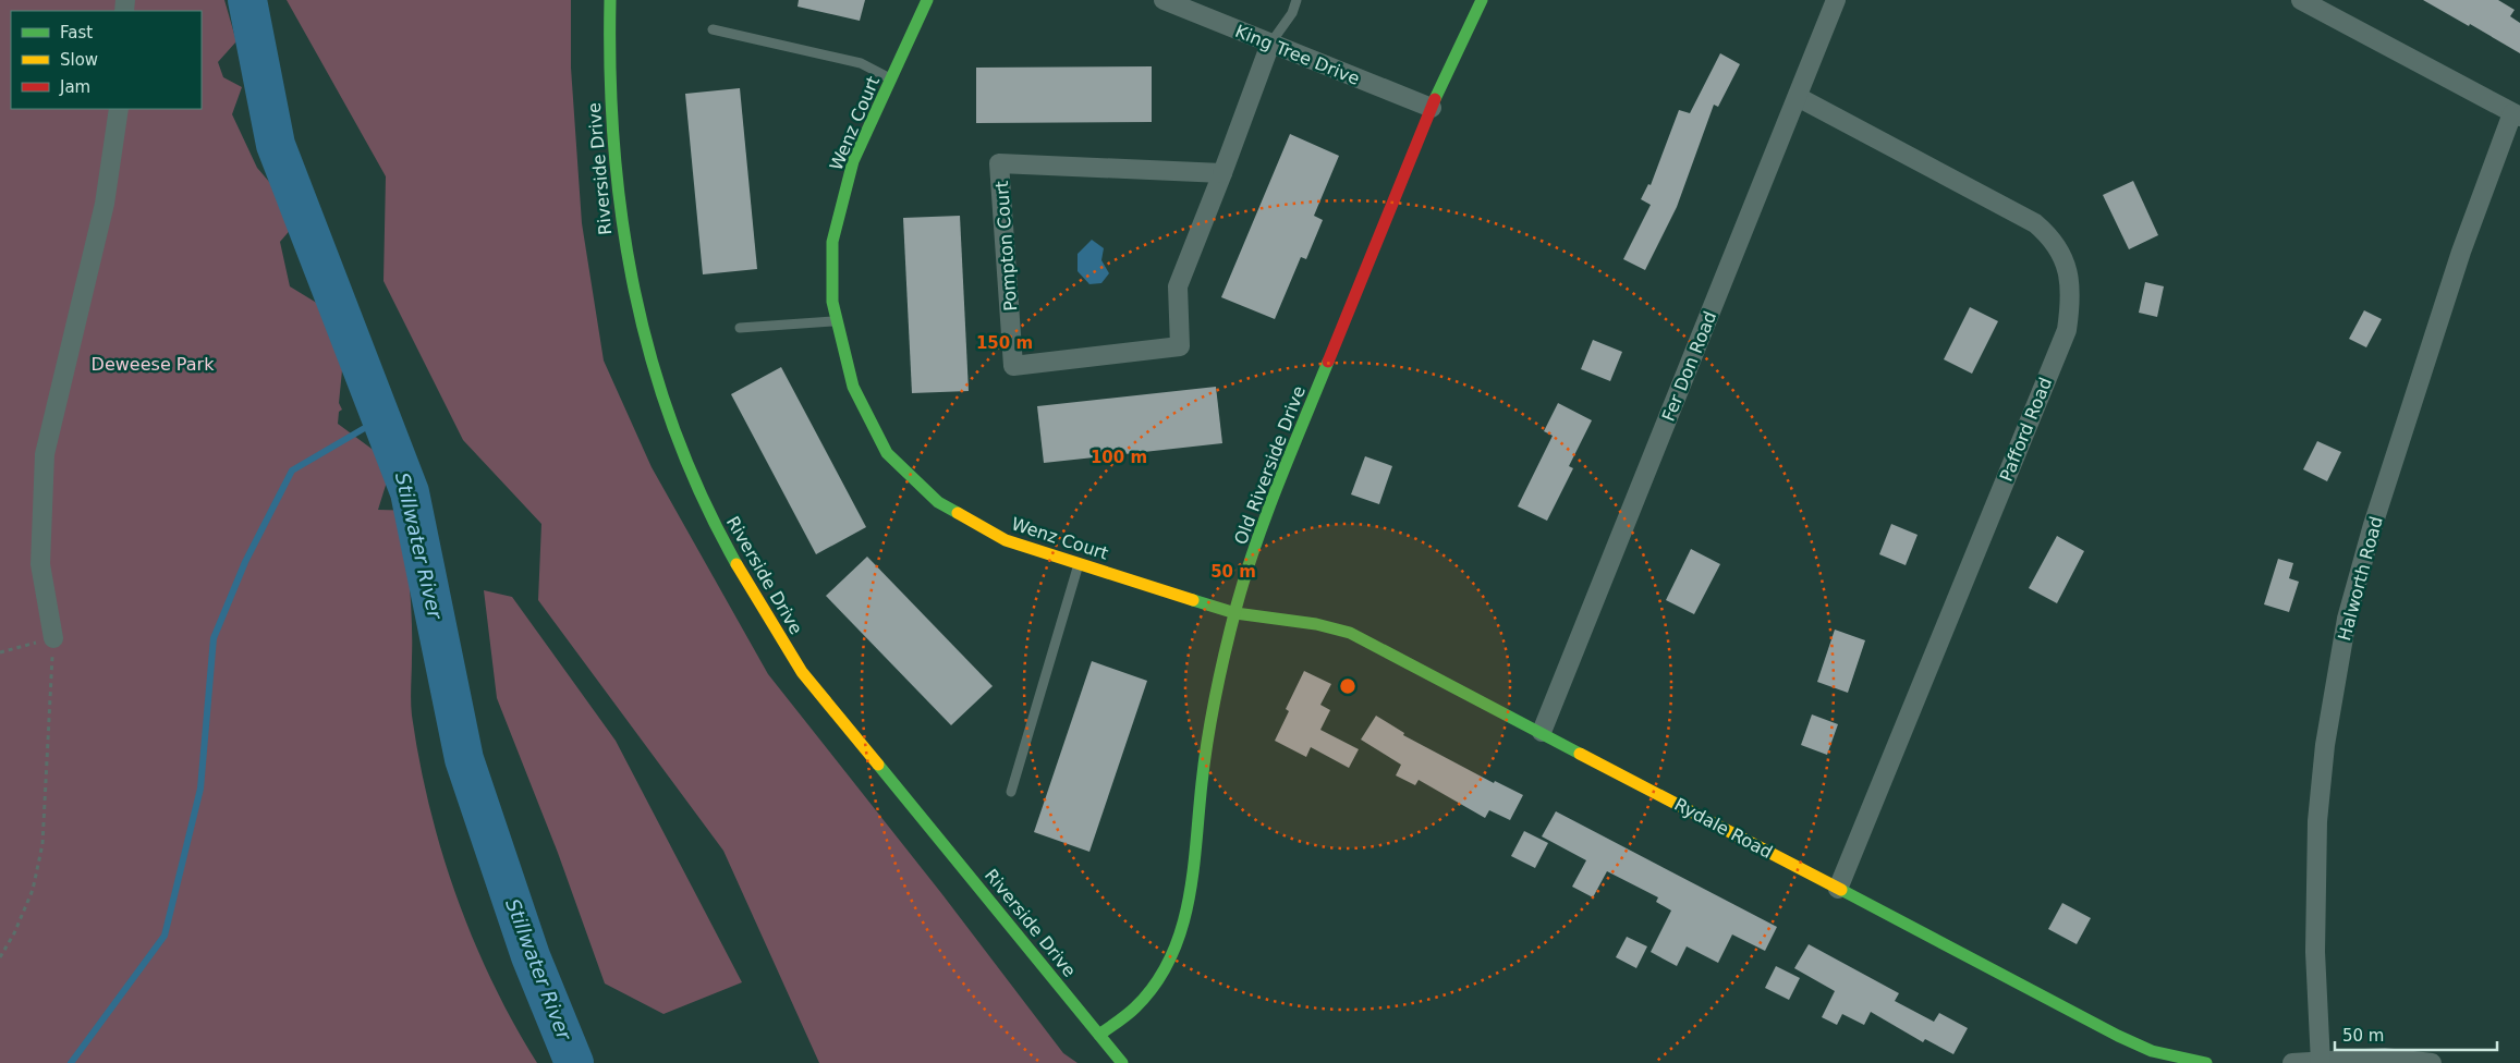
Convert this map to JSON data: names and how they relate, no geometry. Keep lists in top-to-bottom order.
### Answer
{
  "streets": {
    "street": [
      "King Tree Drive",
      "Wenz Court",
      "Riverside Drive",
      "Pompton Court",
      "Fer Don Road",
      "Pafford Road",
      "Old Riverside Drive",
      "Halworth Road",
      "Rydale Road"
    ]
  },
  "crossings": [
    ["King Tree Drive", "Pompton Court"],
    ["King Tree Drive", "Old Riverside Drive"],
    ["Wenz Court", "Old Riverside Drive"],
    ["Wenz Court", "Rydale Road"],
    ["Riverside Drive", "Old Riverside Drive"],
    ["Fer Don Road", "Pafford Road"],
    ["Fer Don Road", "Rydale Road"],
    ["Pafford Road", "Rydale Road"],
    ["Old Riverside Drive", "Rydale Road"]
  ],
  "water": ["Stillwater River"],
  "parks": ["Deweese Park"],
  "legend": ["Fast", "Slow", "Jam"],
  "scale_bar": "50 m",
  "rings": ["150 m", "100 m", "50 m"]
}
